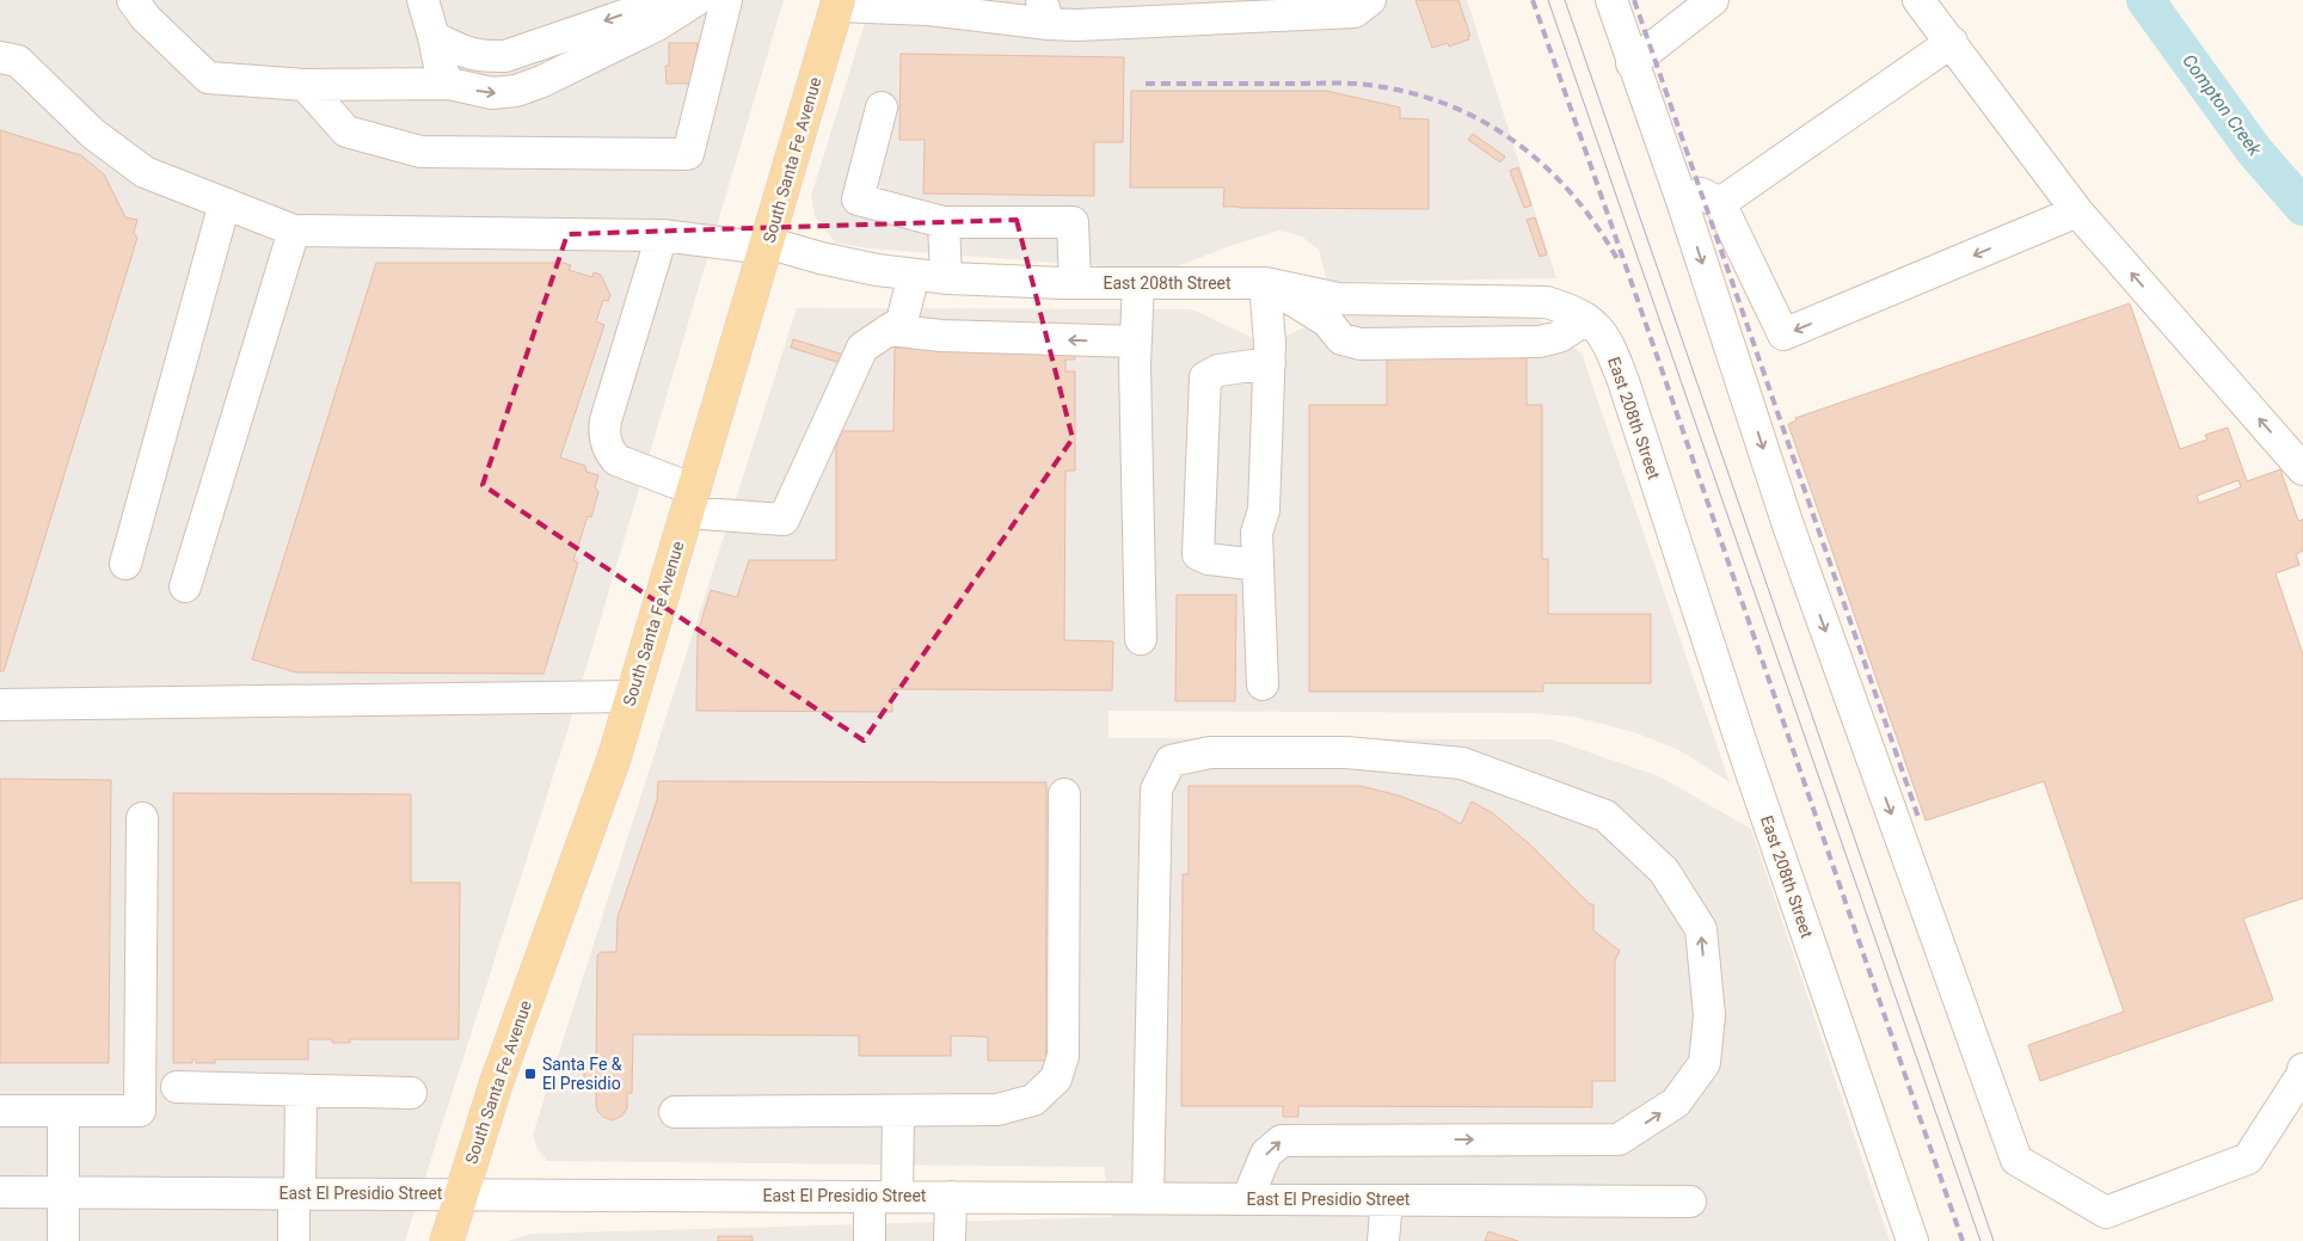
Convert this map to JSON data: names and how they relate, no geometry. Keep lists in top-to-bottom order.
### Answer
{
  "streets": {
    "main road": ["South Santa Fe Avenue"],
    "street": ["East 208th Street", "East El Presidio Street"]
  },
  "crossings": [
    ["South Santa Fe Avenue", "East 208th Street"],
    ["South Santa Fe Avenue", "East El Presidio Street"]
  ],
  "water": ["Compton Creek"],
  "places": {
    "transit": ["Santa Fe & El Presidio"]
  }
}
